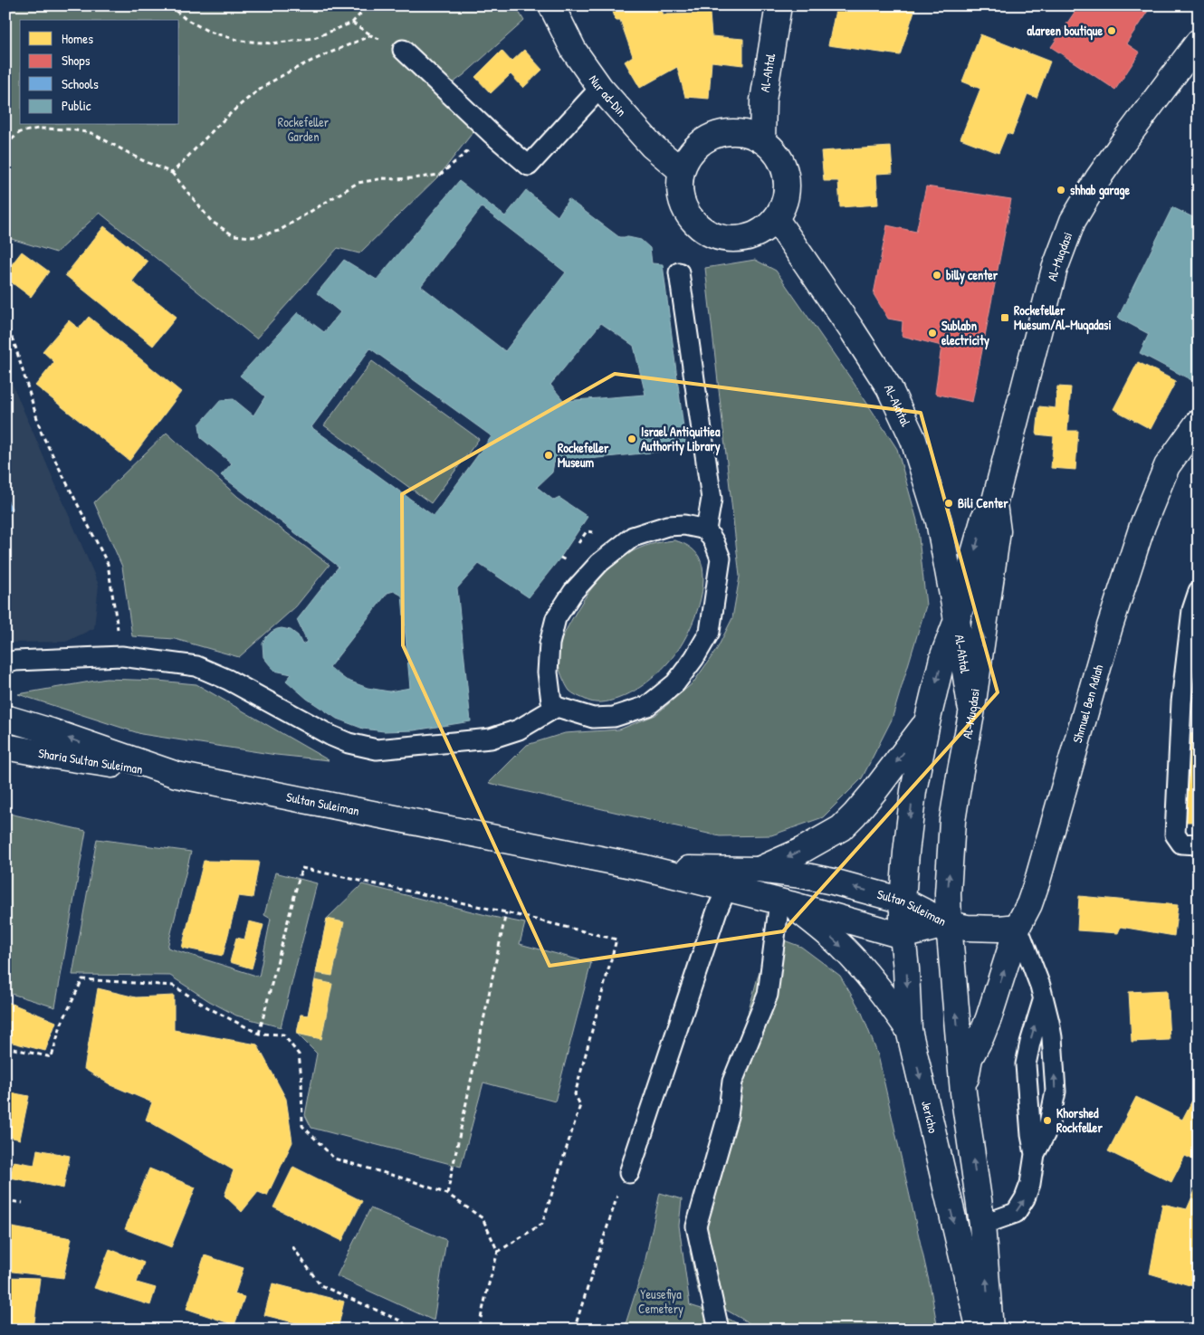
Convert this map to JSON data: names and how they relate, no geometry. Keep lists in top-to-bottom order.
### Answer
{
  "streets": {
    "street": [
      "Al-Ahtal",
      "Nur ad-Din",
      "Al-Muqdasi",
      "Al-Akhtal",
      "Shmuel Ben Adiah",
      "Sharia Sultan Suleiman",
      "Sultan Suleiman",
      "Jericho"
    ]
  },
  "crossings": [
    ["Al-Ahtal", "Nur ad-Din"],
    ["Al-Ahtal", "Al-Muqdasi"],
    ["Al-Ahtal", "Al-Akhtal"],
    ["Nur ad-Din", "Al-Akhtal"],
    ["Al-Muqdasi", "Al-Akhtal"],
    ["Al-Muqdasi", "Sultan Suleiman"],
    ["Al-Muqdasi", "Jericho"],
    ["Sharia Sultan Suleiman", "Sultan Suleiman"],
    ["Sultan Suleiman", "Jericho"]
  ],
  "parks": ["Rockefeller Garden", "Yeusefiya Cemetery"],
  "places": {
    "other": [
      "alareen boutique",
      "shhab garage",
      "billy center",
      "Sublabn electricity",
      "Israel Antiquitiea Authority Library",
      "Rockefeller Museum",
      "Bili Center",
      "Khorshed Rockfeller"
    ],
    "transit": ["Rockefeller Muesum/Al-Muqadasi"]
  },
  "legend": [
    "Homes",
    "Shops",
    "Schools",
    "Public"
  ]
}
